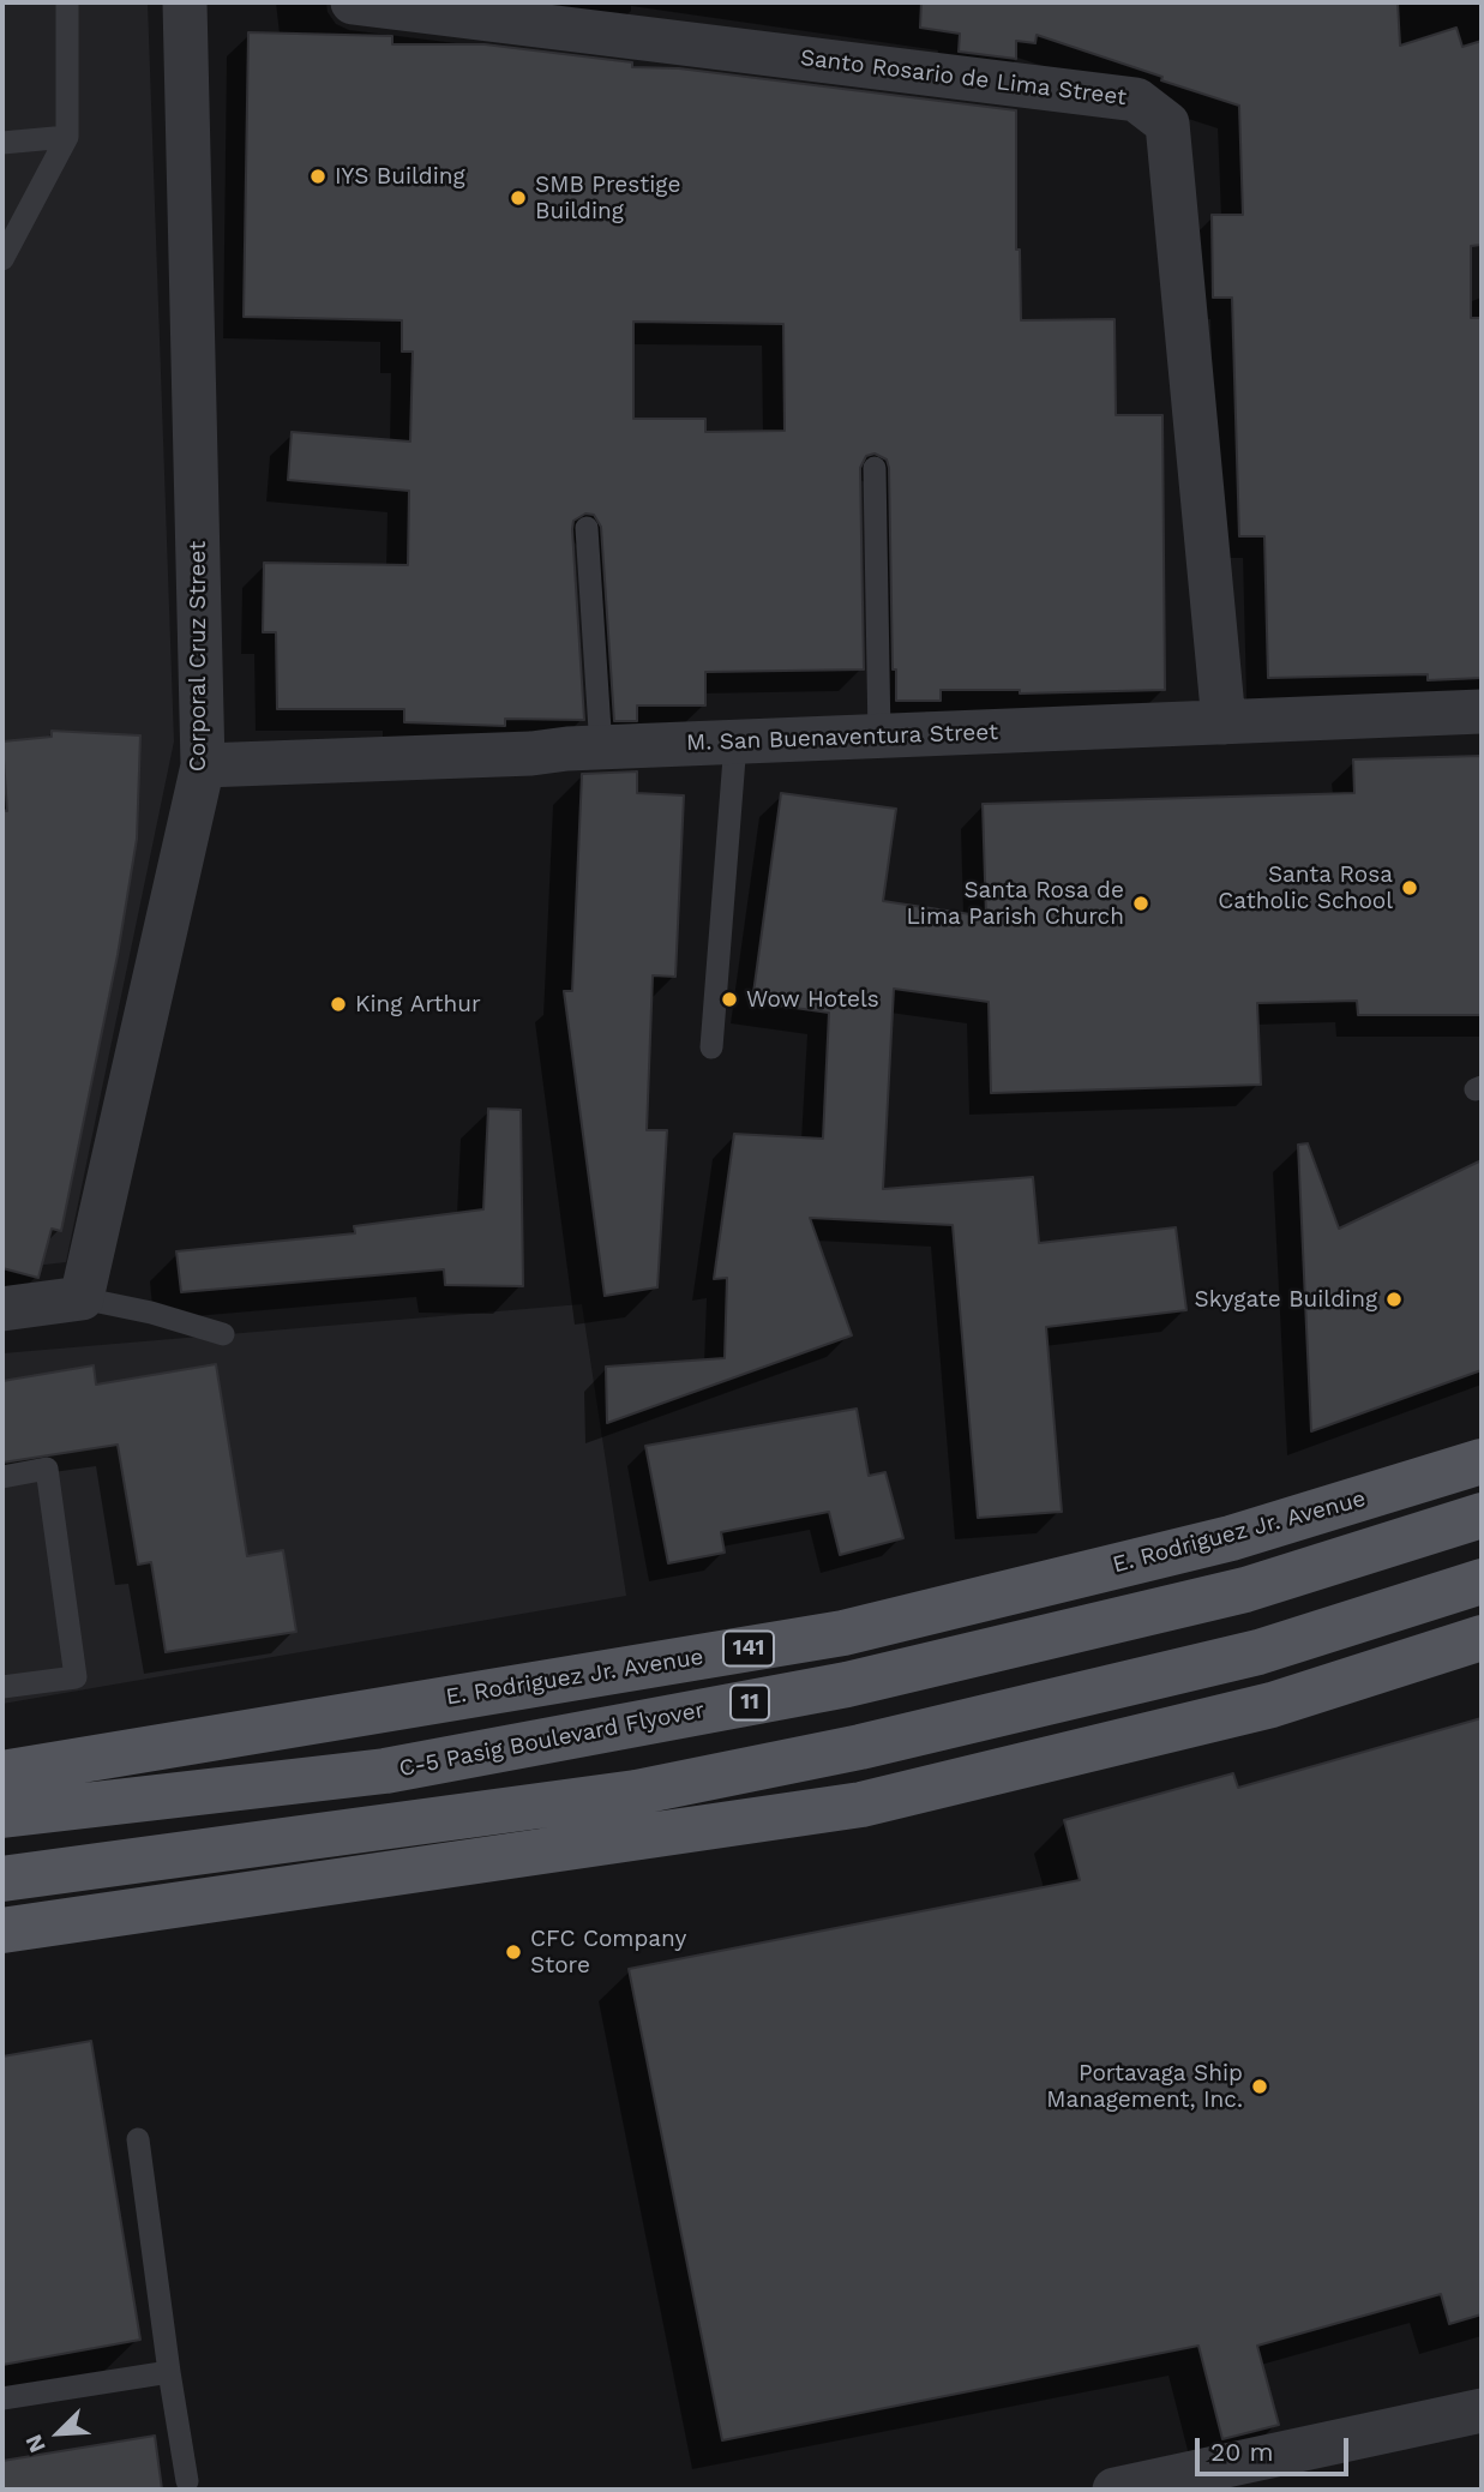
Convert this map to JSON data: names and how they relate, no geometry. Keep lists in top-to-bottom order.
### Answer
{
  "streets": {
    "main road": [
      "E. Rodriguez Jr. Avenue",
      "141",
      "11",
      "C-5 Pasig Boulevard Flyover"
    ],
    "street": ["Santo Rosario de Lima Street", "Corporal Cruz Street", "M. San Buenaventura Street"]
  },
  "crossings": [
    ["Santo Rosario de Lima Street", "M. San Buenaventura Street"],
    ["Corporal Cruz Street", "M. San Buenaventura Street"]
  ],
  "places": [
    "IYS Building",
    "SMB Prestige Building",
    "Santa Rosa Catholic School",
    "Santa Rosa de Lima Parish Church",
    "Wow Hotels",
    "King Arthur",
    "Skygate Building",
    "CFC Company Store",
    "Portavaga Ship Management, Inc."
  ],
  "scale_bar": "20 m",
  "north": "bottom left"
}
